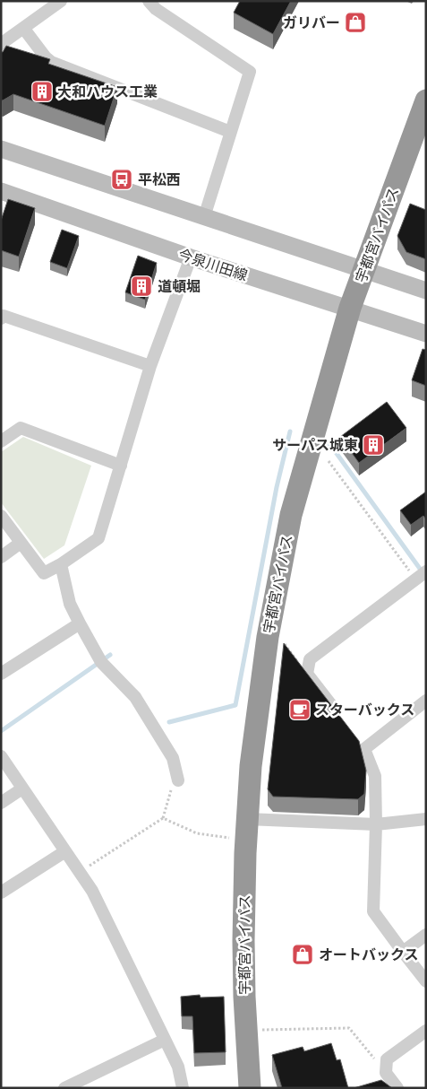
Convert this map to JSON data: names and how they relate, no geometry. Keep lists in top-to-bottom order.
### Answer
{
  "streets": {
    "highway": ["宇都宮バイパス"],
    "street": ["今泉川田線"]
  },
  "crossings": [
    ["宇都宮バイパス", "今泉川田線"]
  ],
  "places": {
    "shop": ["ガリバー", "オートバックス"],
    "building": ["大和ハウス工業", "道頓堀", "サーパス城東"],
    "bus stop": ["平松西"],
    "cafe": ["スターバックス"]
  }
}
